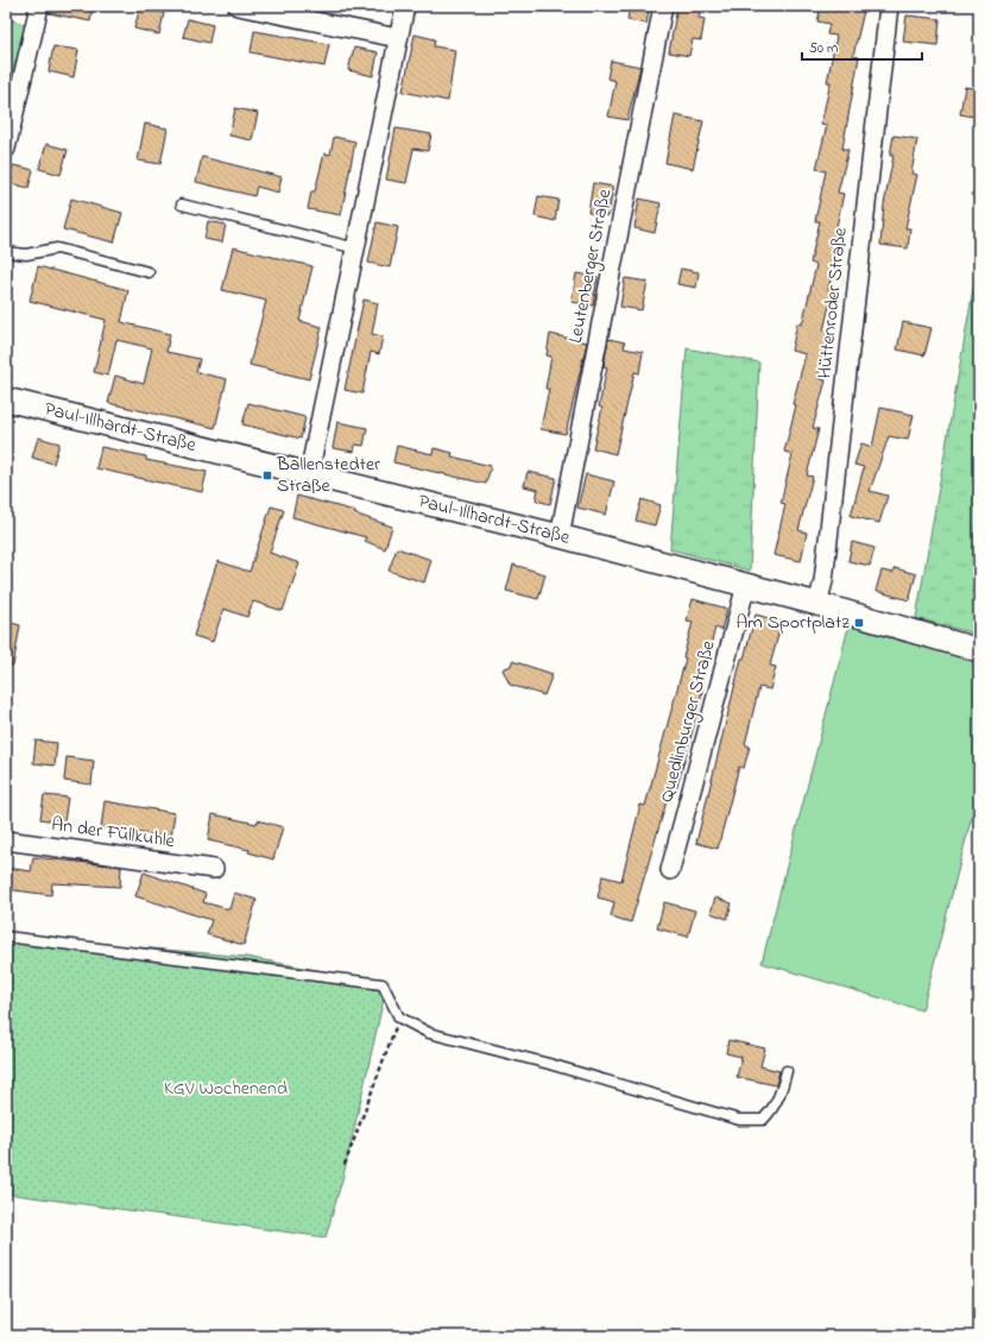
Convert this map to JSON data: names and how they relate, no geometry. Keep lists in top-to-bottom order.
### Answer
{
  "streets": {
    "street": [
      "Leutenberger Straße",
      "Hüttenroder Straße",
      "Paul-Illhardt-Straße",
      "Quedlinburger Straße",
      "An der Füllkuhle"
    ]
  },
  "crossings": [
    ["Leutenberger Straße", "Paul-Illhardt-Straße"],
    ["Hüttenroder Straße", "Paul-Illhardt-Straße"],
    ["Paul-Illhardt-Straße", "Quedlinburger Straße"]
  ],
  "parks": ["KGV Wochenend"],
  "places": {
    "transit": ["Ballenstedter Straße", "Am Sportplatz"]
  },
  "scale_bar": "50 m"
}
